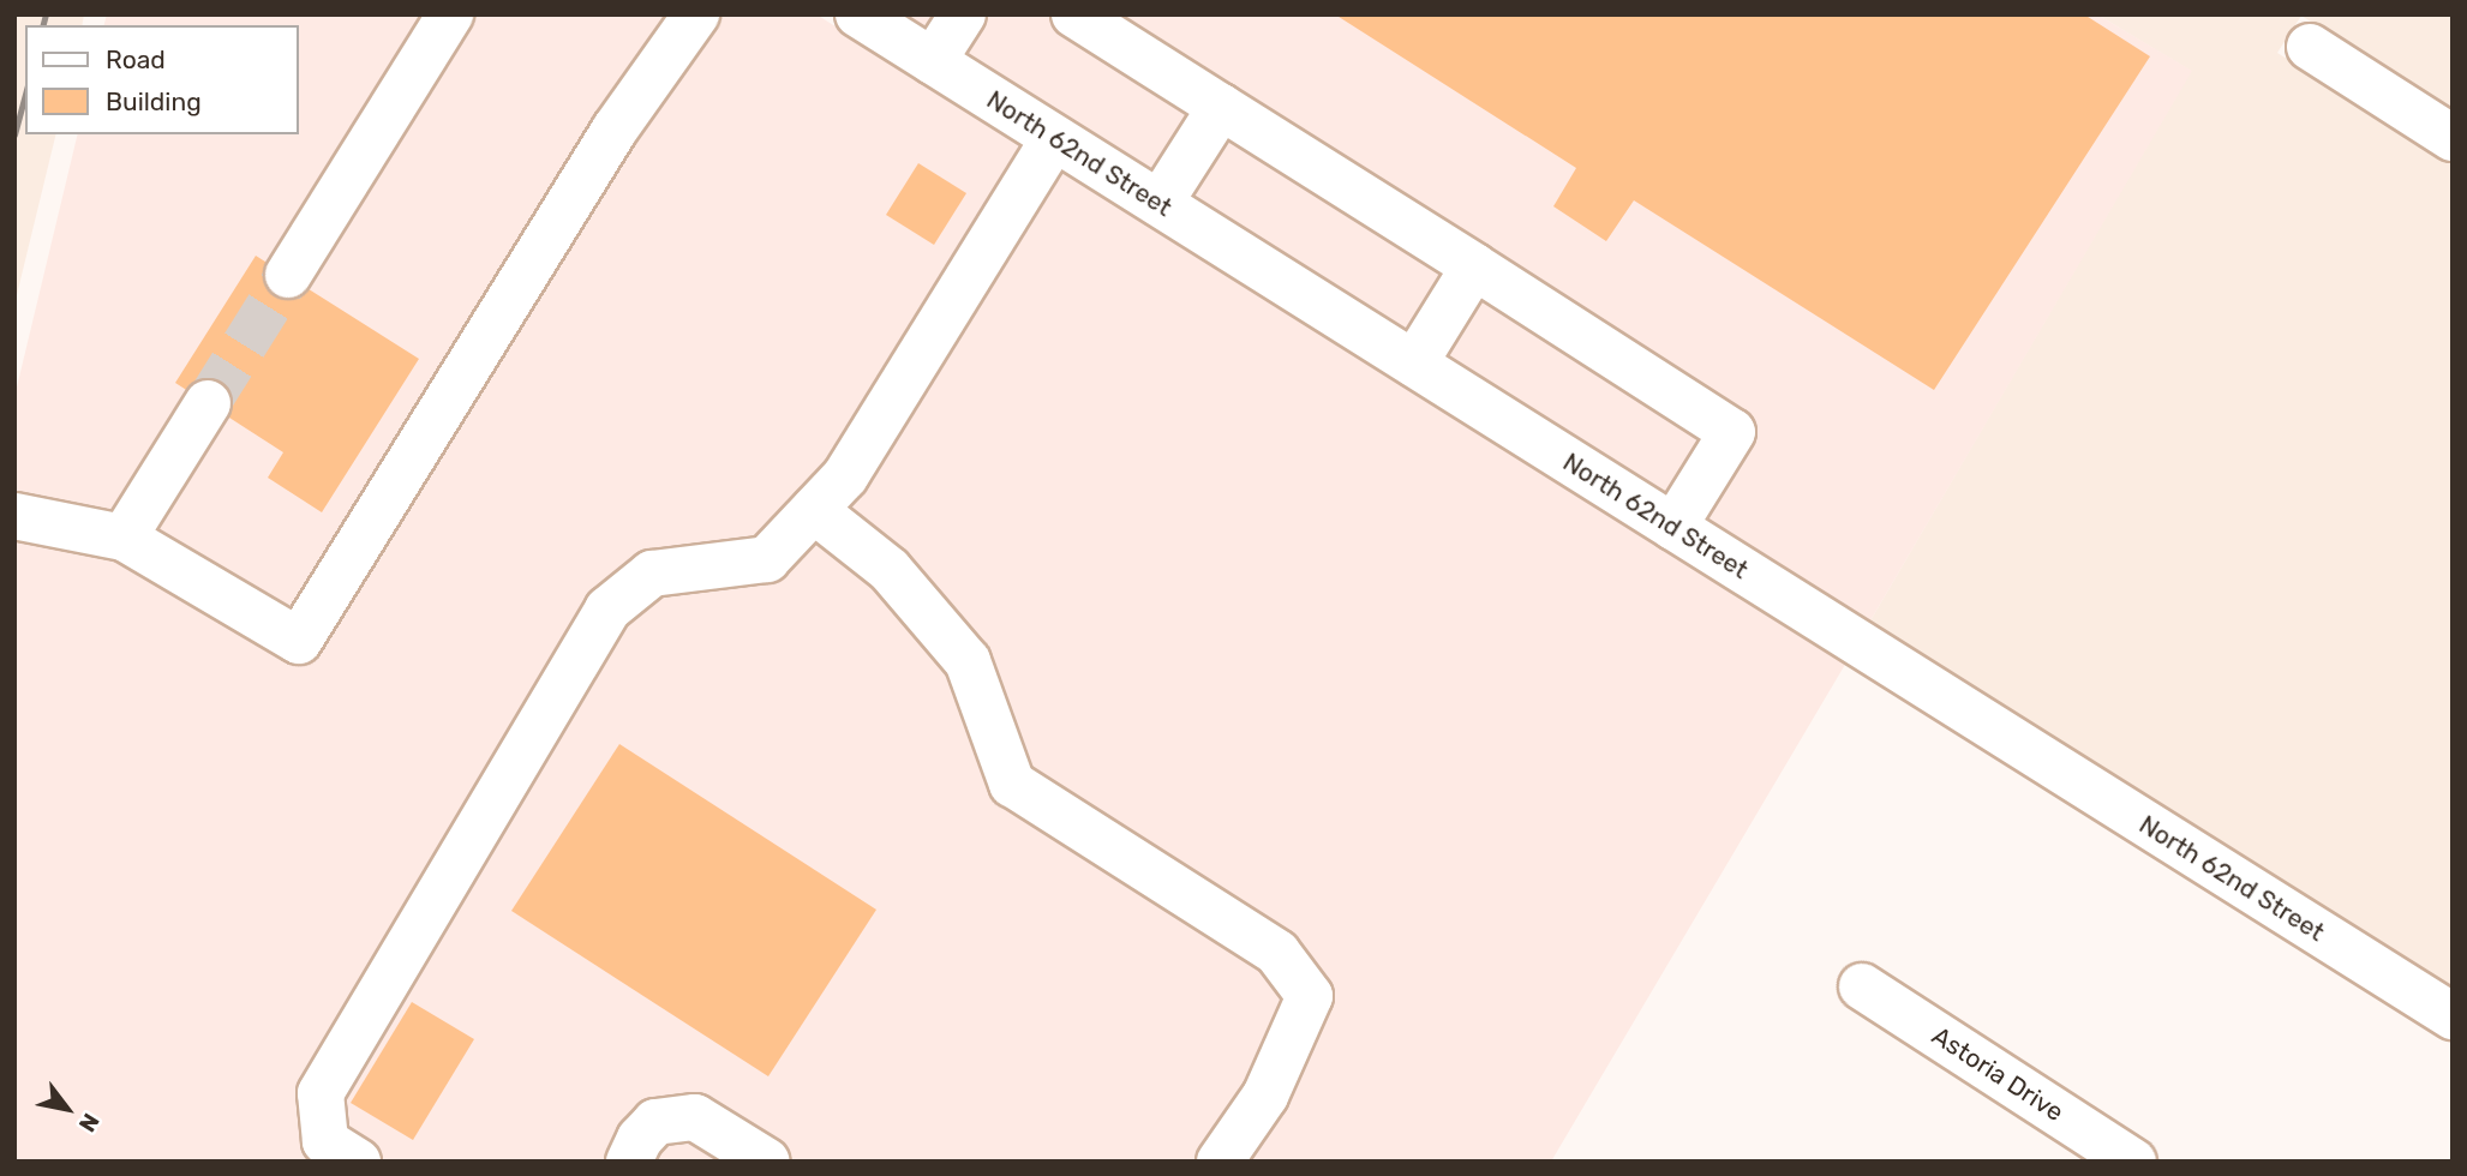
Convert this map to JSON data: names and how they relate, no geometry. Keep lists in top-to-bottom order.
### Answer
{
  "streets": {
    "street": ["North 62nd Street", "Astoria Drive"]
  },
  "legend": ["Road", "Building"],
  "north": "bottom right"
}
